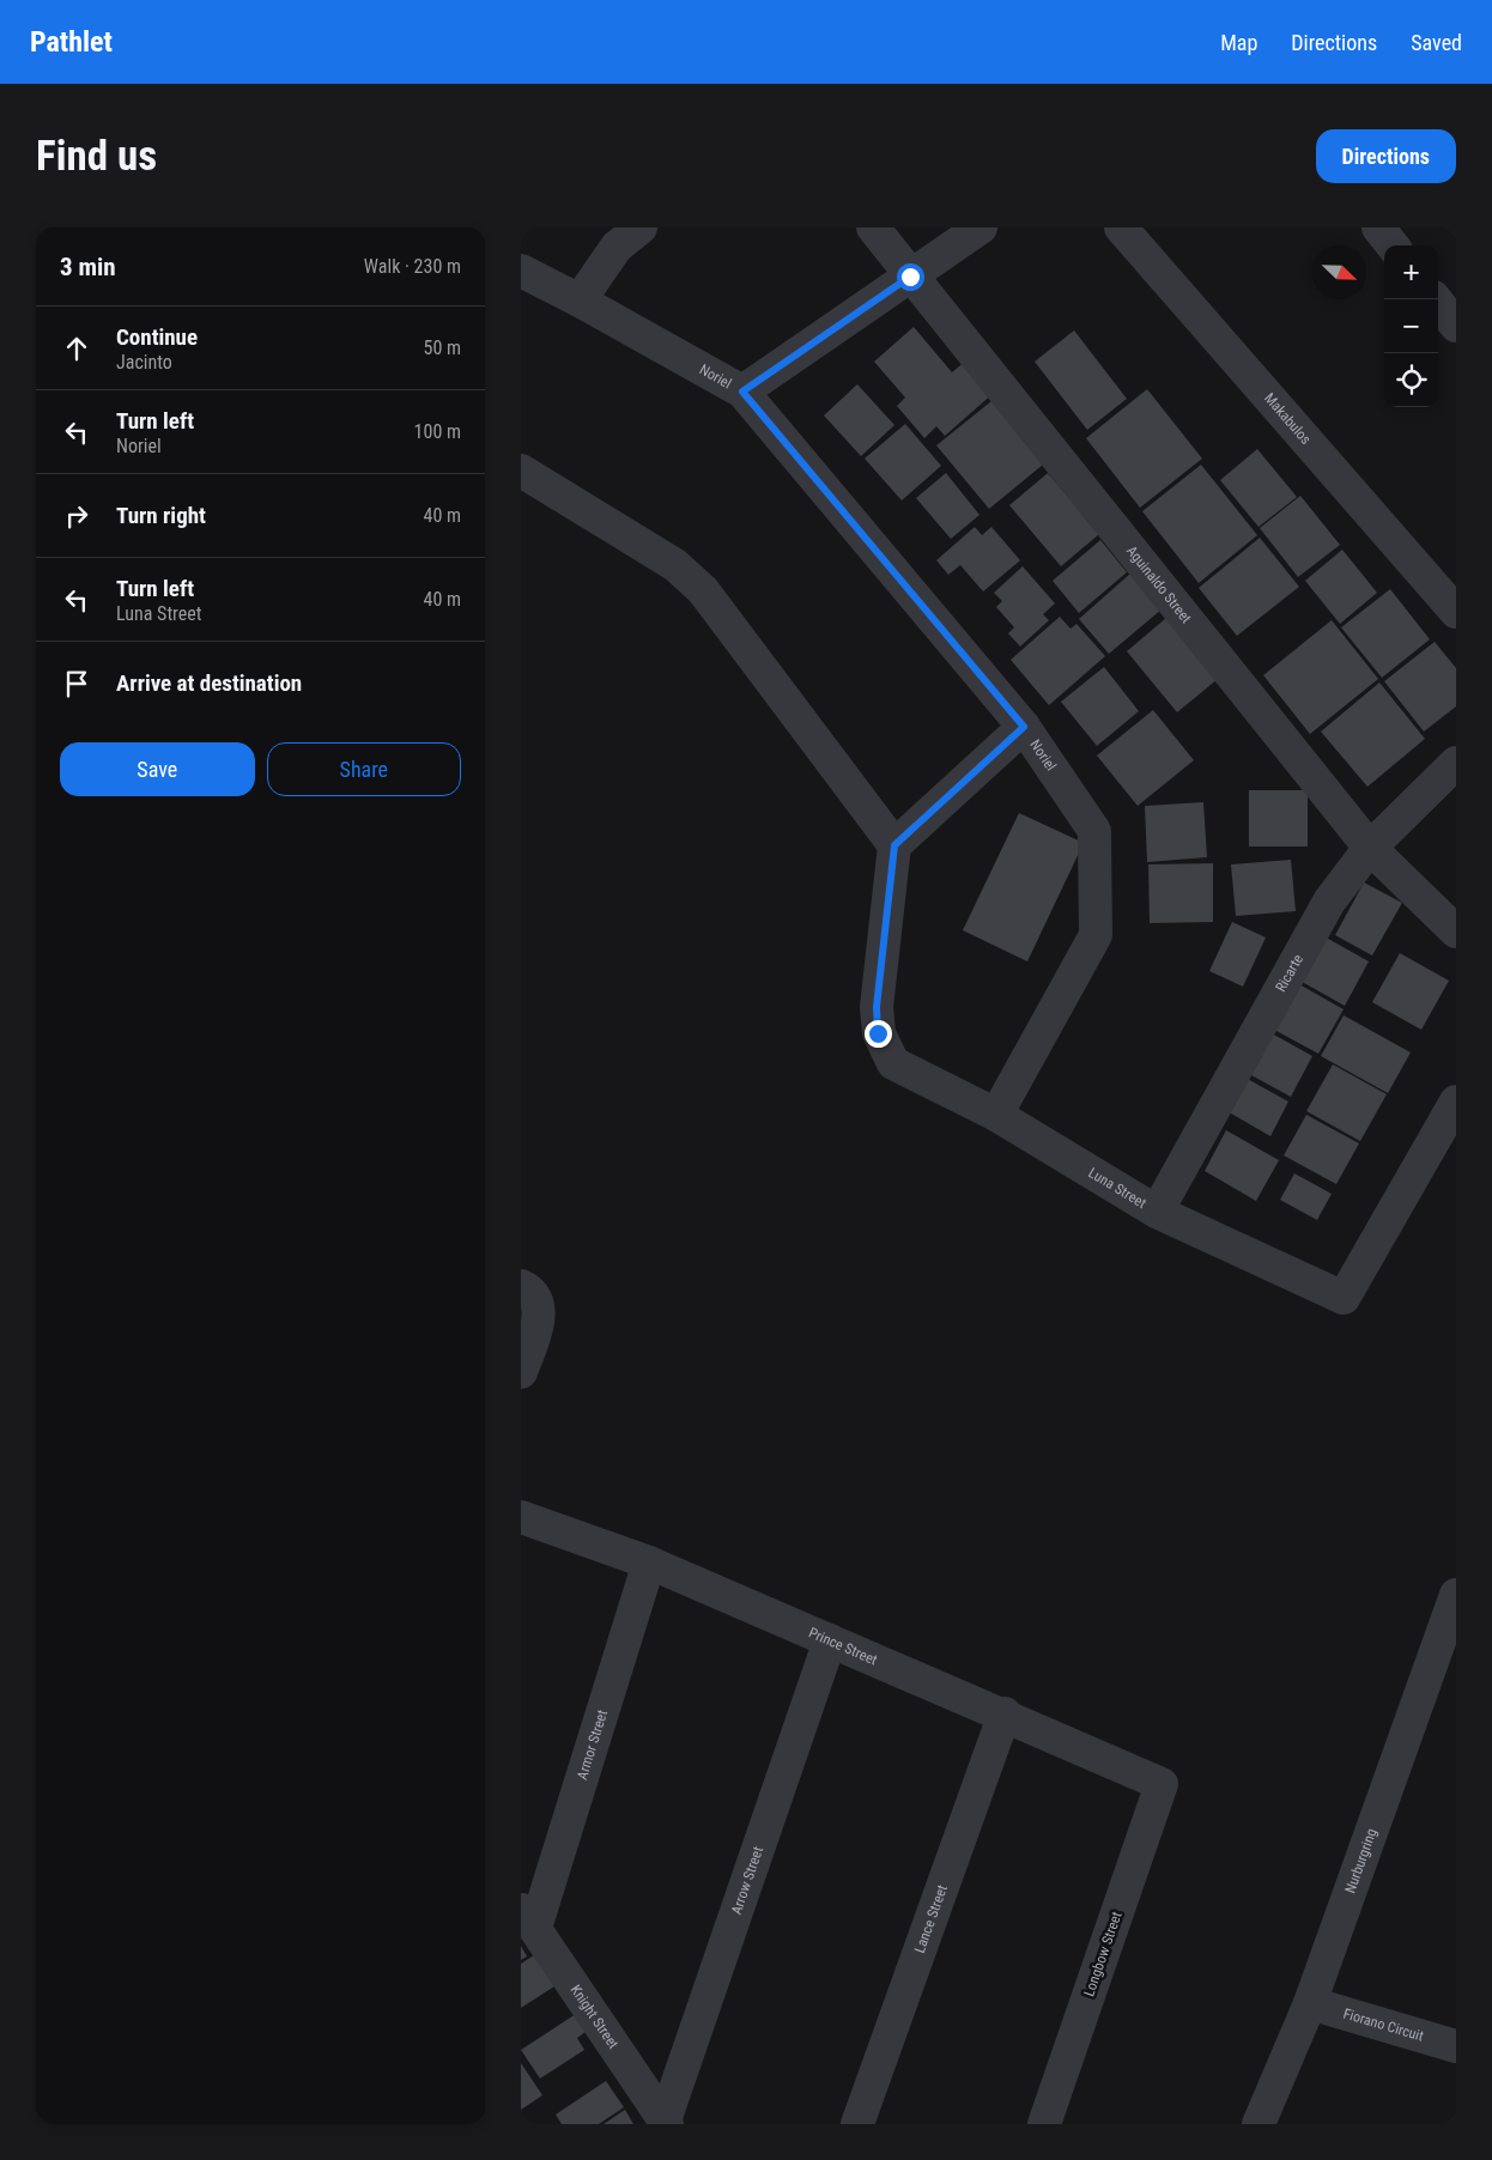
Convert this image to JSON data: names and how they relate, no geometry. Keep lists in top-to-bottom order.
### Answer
{
  "streets": {
    "street": [
      "Noriel",
      "Makabulos",
      "Aguinaldo Street",
      "Ricarte",
      "Luna Street",
      "Prince Street",
      "Armor Street",
      "Nurburgring",
      "Arrow Street",
      "Lance Street",
      "Longbow Street",
      "Knight Street",
      "Fiorano Circuit"
    ]
  },
  "crossings": [
    ["Noriel", "Luna Street"],
    ["Aguinaldo Street", "Ricarte"],
    ["Ricarte", "Luna Street"],
    ["Prince Street", "Armor Street"],
    ["Prince Street", "Arrow Street"],
    ["Prince Street", "Lance Street"],
    ["Prince Street", "Longbow Street"],
    ["Armor Street", "Knight Street"],
    ["Nurburgring", "Fiorano Circuit"],
    ["Arrow Street", "Knight Street"]
  ],
  "north": "bottom right",
  "page": {
    "header": "Pathlet",
    "nav": ["Map", "Directions", "Saved"],
    "buttons": [
      "Directions",
      ["Save", "Share"]
    ],
    "title": "Find us",
    "heading": ["3 min", "Walk · 230 m"],
    "map_buttons": ["+", "−"],
    "list": [
      ["Continue", "Jacinto", "50 m"],
      ["Turn left", "Noriel", "100 m"],
      ["Turn right", "40 m"],
      ["Turn left", "Luna Street", "40 m"],
      "Arrive at destination"
    ]
  }
}
